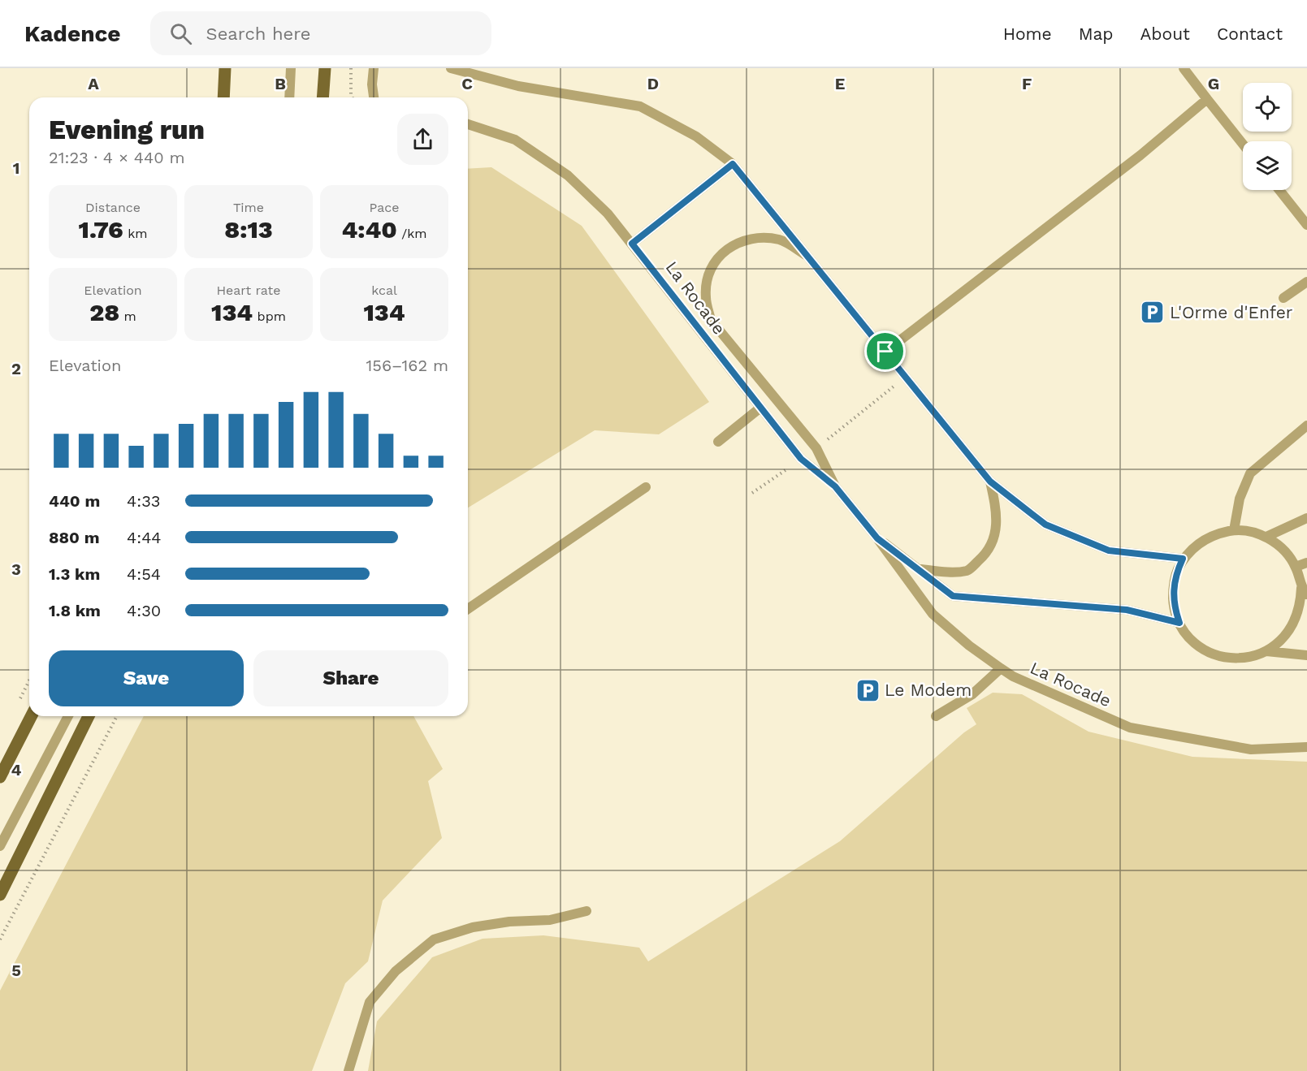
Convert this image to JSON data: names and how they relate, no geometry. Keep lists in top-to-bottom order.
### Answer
{
  "streets": {
    "lane": ["La Rocade"]
  },
  "places": {
    "parking": ["L'Orme d'Enfer", "Le Modem"]
  },
  "page": {
    "header": "Kadence",
    "search": "Search here",
    "nav": [
      "Home",
      "Map",
      "About",
      "Contact"
    ],
    "heading": ["Evening run", "21:23 · 4 × 440 m"],
    "stats": [
      ["Distance", "1.76 km"],
      ["Time", "8:13"],
      ["Pace", "4:40 /km"],
      ["Elevation", "28 m"],
      ["Heart rate", "134 bpm"],
      ["kcal", "134"]
    ],
    "chart": ["Elevation", "156–162 m"],
    "list": [
      {
        "name": "440 m",
        "note": "4:33"
      },
      {
        "name": "880 m",
        "note": "4:44"
      },
      {
        "name": "1.3 km",
        "note": "4:54"
      },
      {
        "name": "1.8 km",
        "note": "4:30"
      }
    ],
    "buttons": ["Save", "Share"]
  },
  "grid": {
    "columns": [
      "A",
      "B",
      "C",
      "D",
      "E",
      "F",
      "G"
    ],
    "rows": [
      "1",
      "2",
      "3",
      "4",
      "5"
    ]
  }
}
